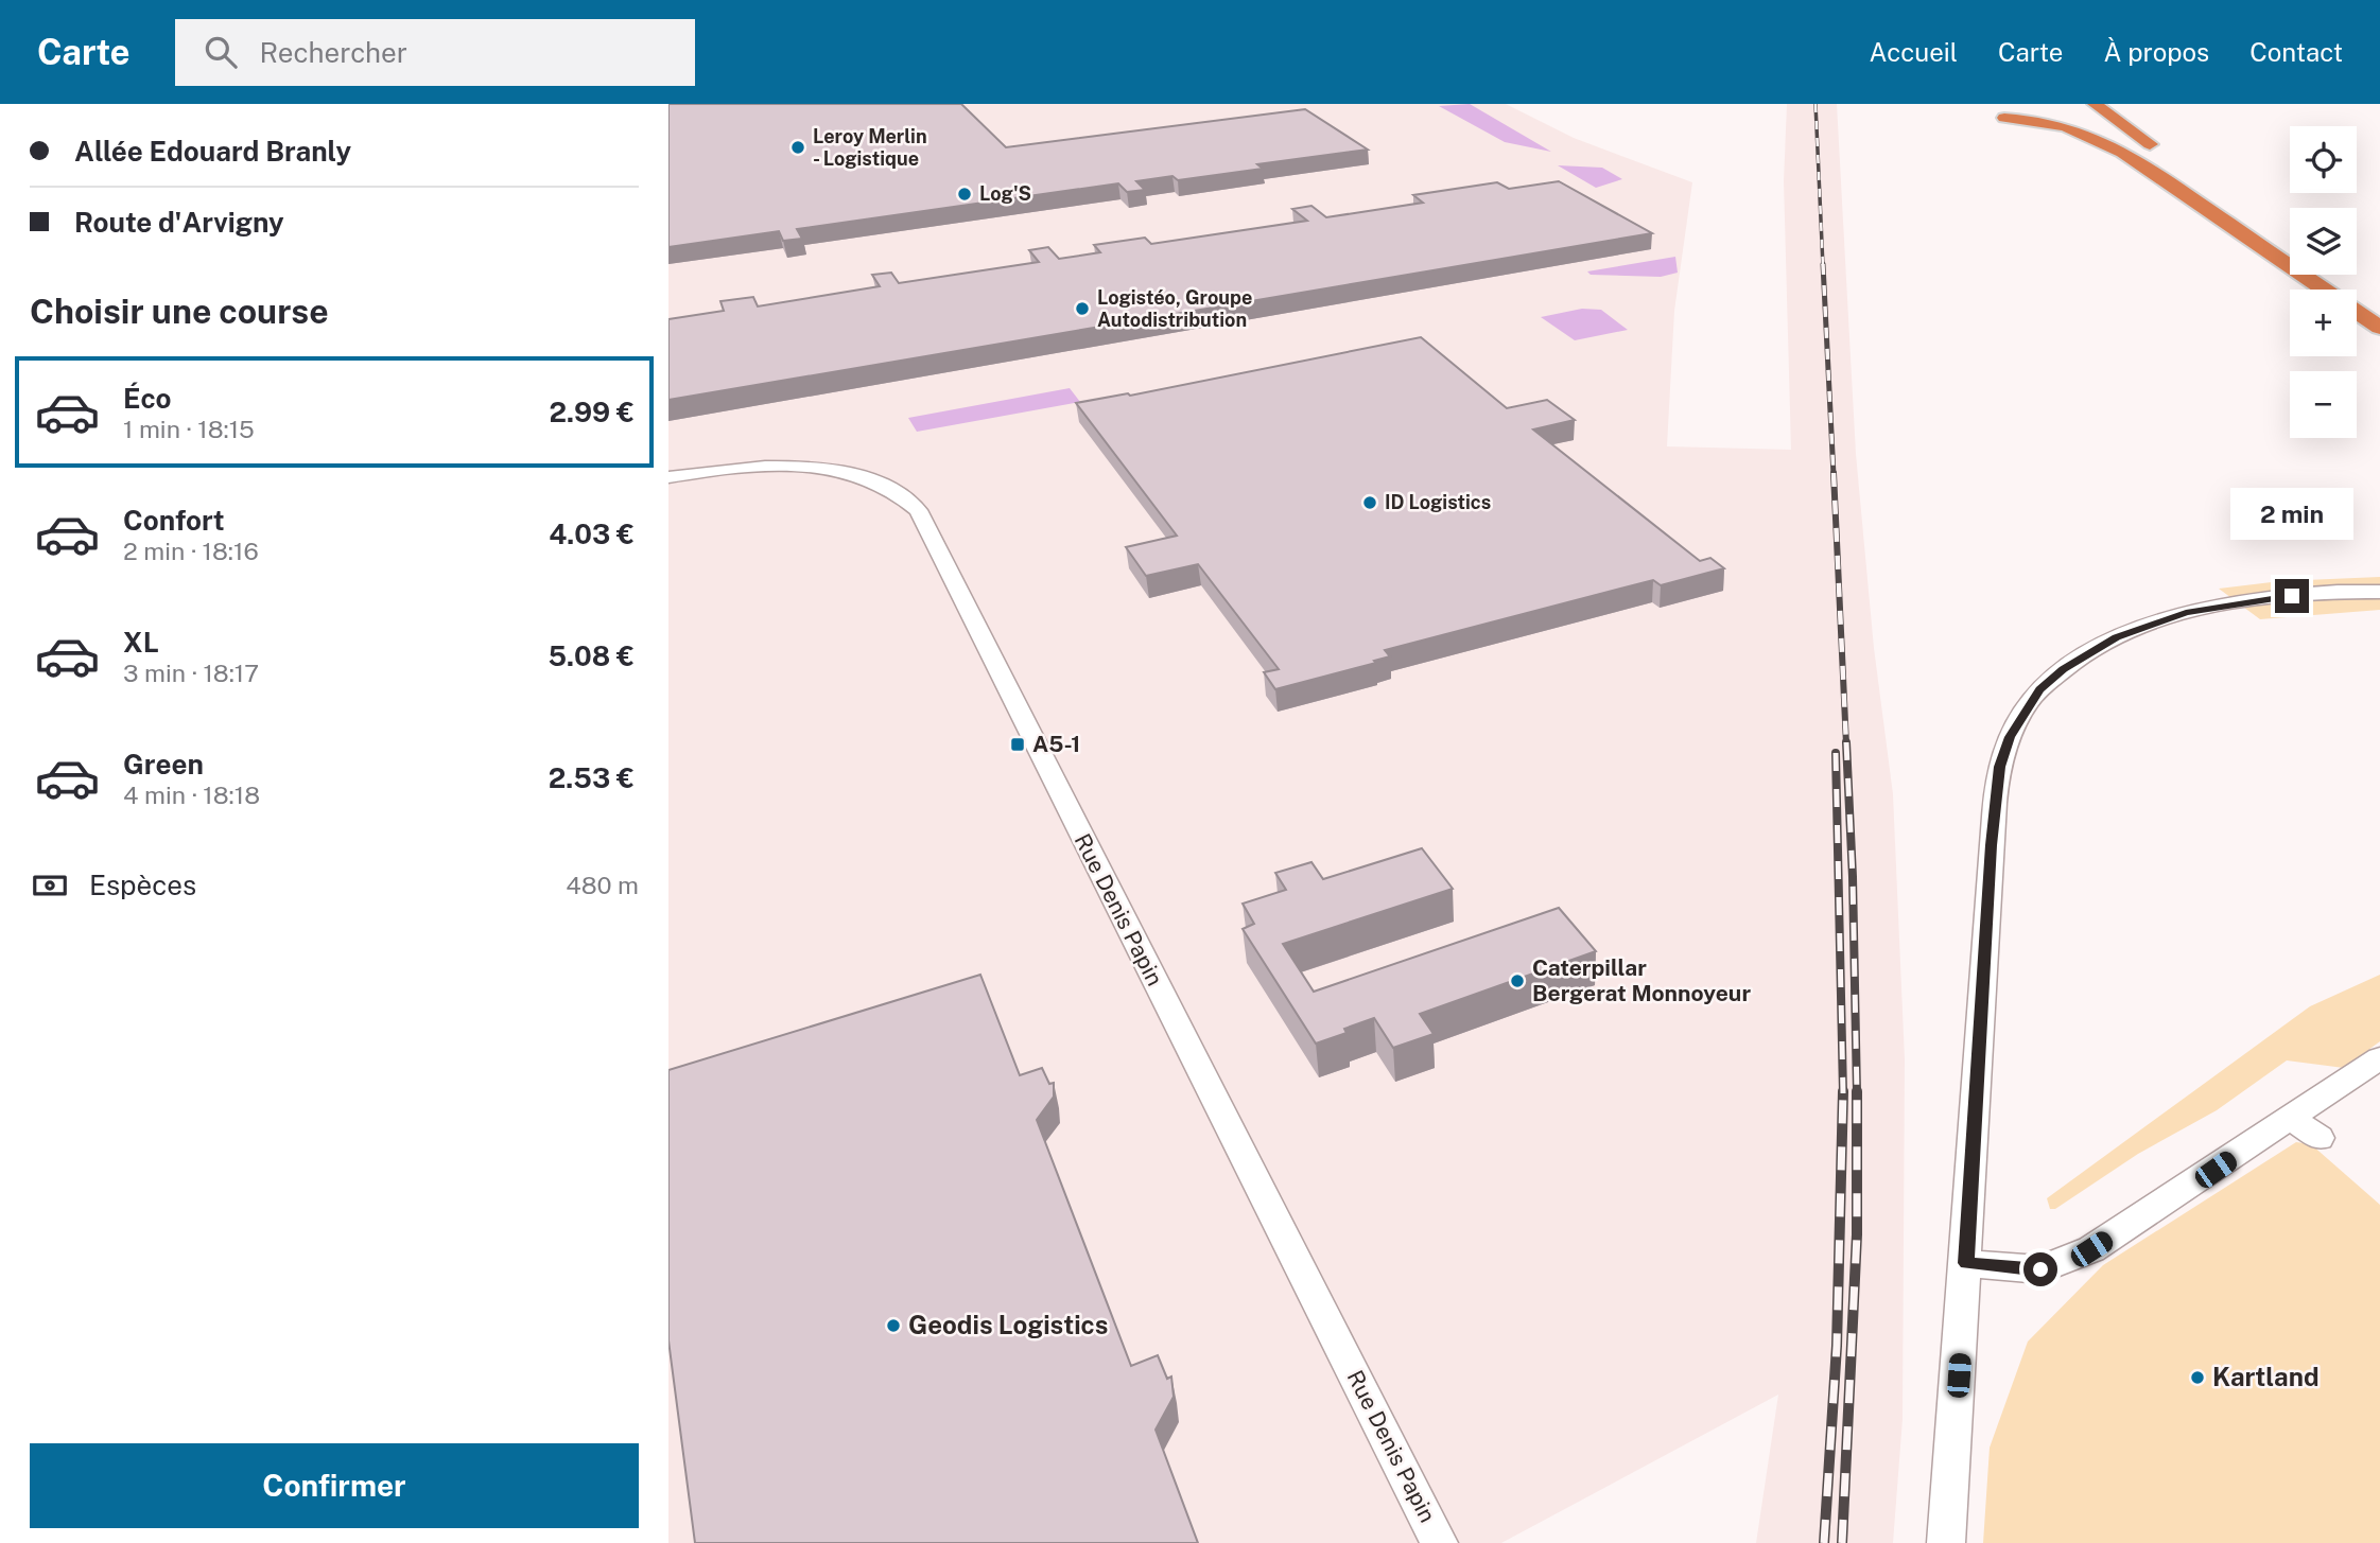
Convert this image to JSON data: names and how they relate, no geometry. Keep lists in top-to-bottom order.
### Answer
{
  "streets": {
    "street": ["Rue Denis Papin"]
  },
  "places": {
    "other": [
      "Leroy Merlin - Logistique",
      "Log'S",
      "Logistéo, Groupe Autodistribution",
      "ID Logistics",
      "Caterpillar Bergerat Monnoyeur",
      "Geodis Logistics",
      "Kartland"
    ],
    "transit": ["A5-1"]
  },
  "page": {
    "header": "Carte",
    "search": "Rechercher",
    "nav": [
      "Accueil",
      "Carte",
      "À propos",
      "Contact"
    ],
    "banner": ["Allée Edouard Branly", "Route d'Arvigny"],
    "map_buttons": ["+", "−"],
    "heading": "Choisir une course",
    "list": [
      {
        "name": "Éco",
        "note": "1 min · 18:15",
        "value": "2.99 €"
      },
      {
        "name": "Confort",
        "note": "2 min · 18:16",
        "value": "4.03 €"
      },
      {
        "name": "XL",
        "note": "3 min · 18:17",
        "value": "5.08 €"
      },
      {
        "name": "Green",
        "note": "4 min · 18:18",
        "value": "2.53 €"
      }
    ],
    "bubble": "2 min",
    "pay": ["Espèces", "480 m"],
    "buttons": "Confirmer"
  }
}
